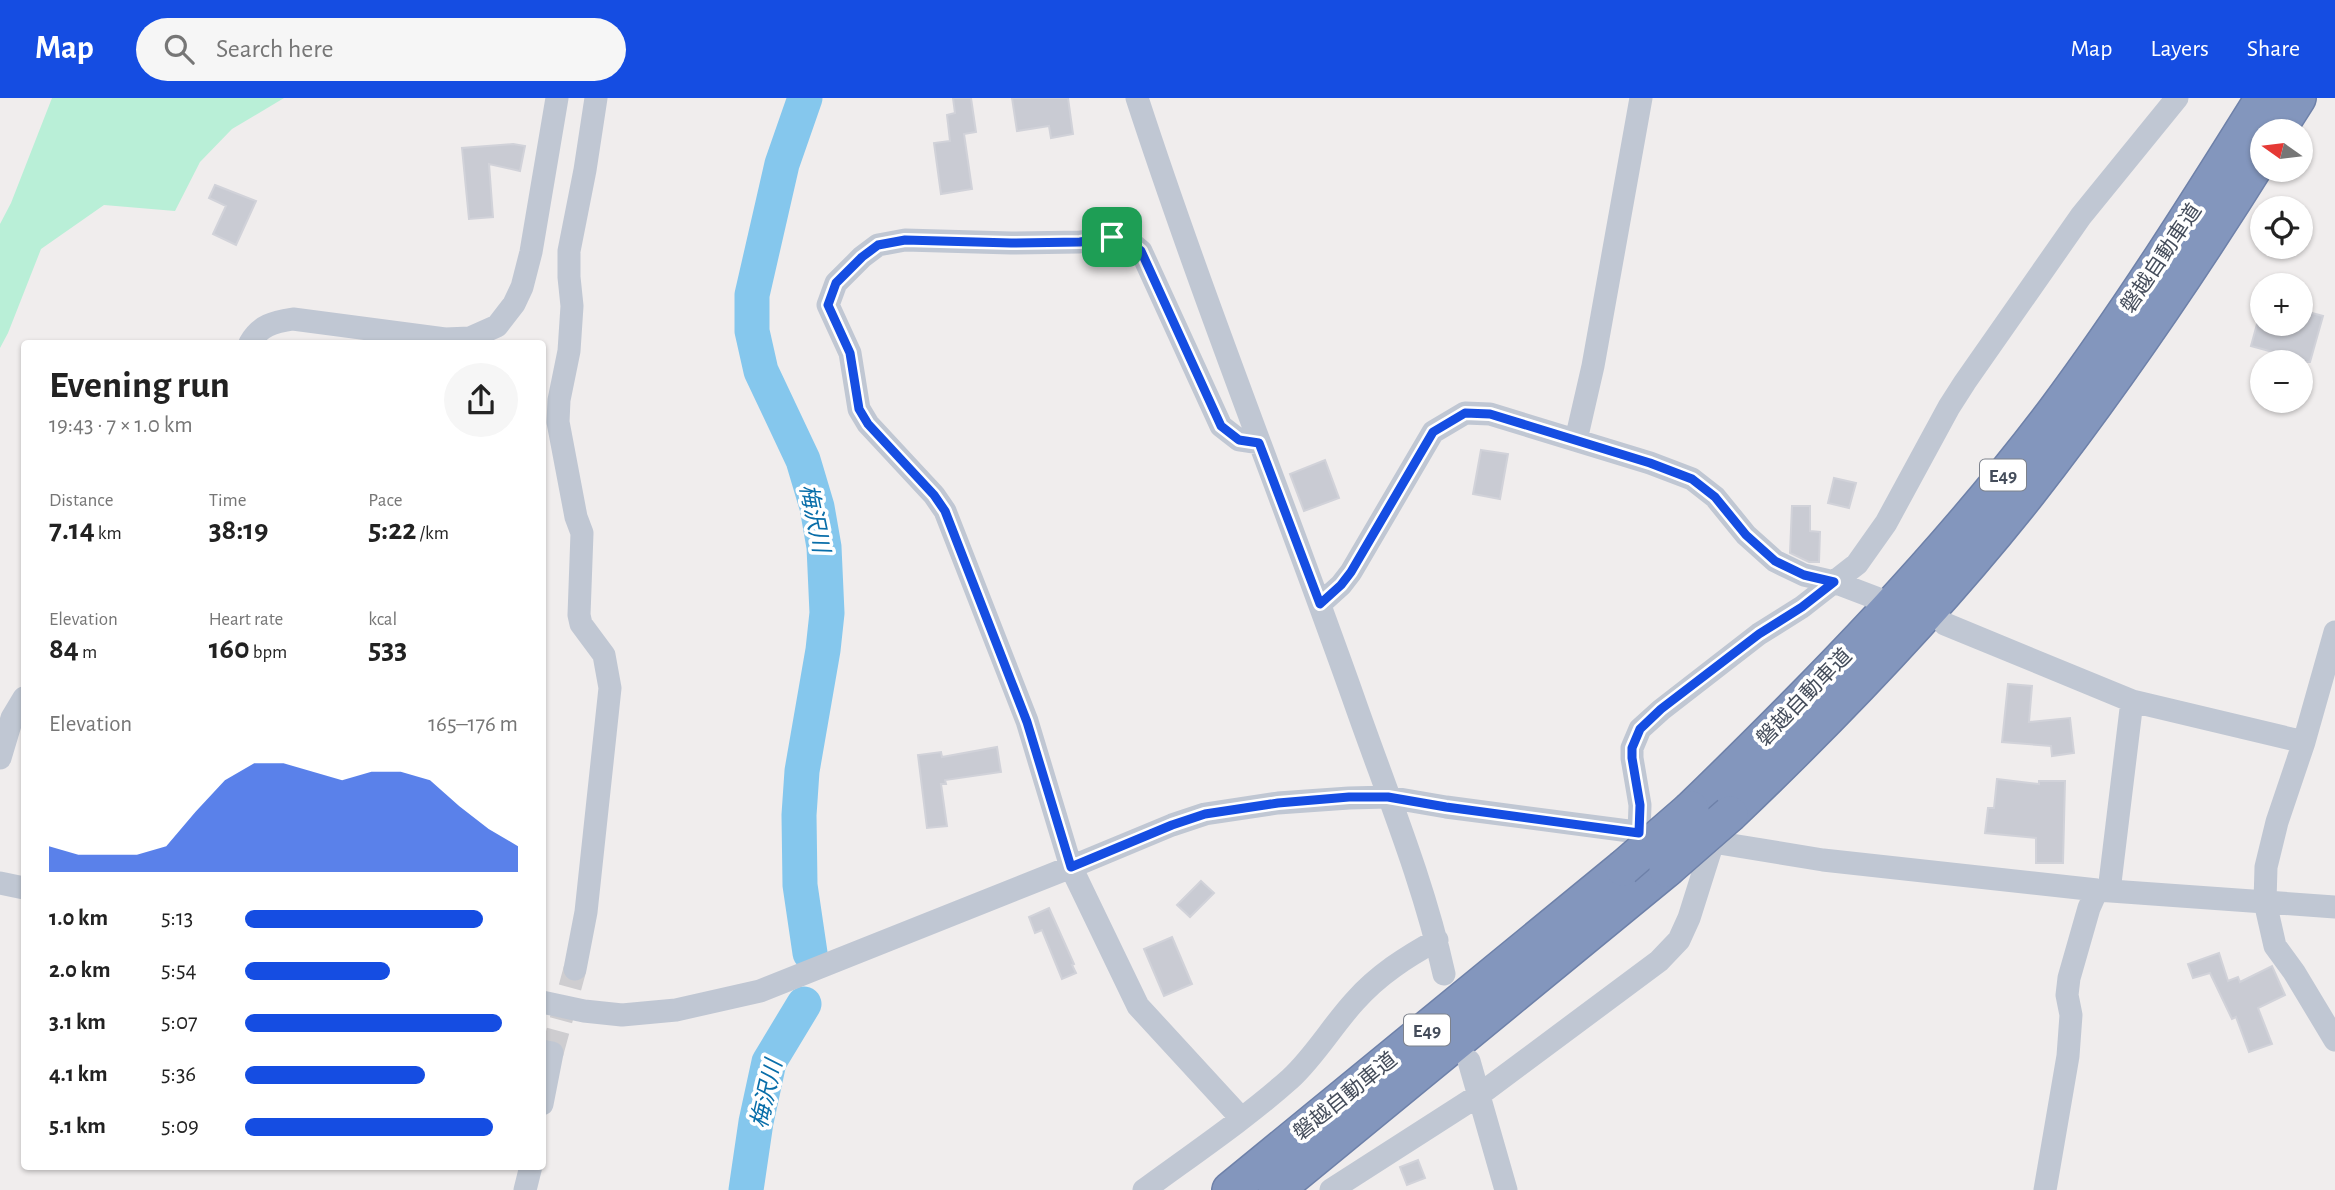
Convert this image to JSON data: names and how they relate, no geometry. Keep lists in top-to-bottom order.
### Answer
{
  "streets": {
    "highway": ["磐越自動車道", "E49"]
  },
  "water": ["梅沢川"],
  "north": "left",
  "page": {
    "header": "Map",
    "search": "Search here",
    "nav": ["Map", "Layers", "Share"],
    "map_buttons": ["+", "−"],
    "heading": ["Evening run", "19:43 · 7 × 1.0 km"],
    "stats": [
      ["Distance", "7.14 km"],
      ["Time", "38:19"],
      ["Pace", "5:22 /km"],
      ["Elevation", "84 m"],
      ["Heart rate", "160 bpm"],
      ["kcal", "533"]
    ],
    "chart": ["Elevation", "165–176 m"],
    "list": [
      {
        "name": "1.0 km",
        "note": "5:13"
      },
      {
        "name": "2.0 km",
        "note": "5:54"
      },
      {
        "name": "3.1 km",
        "note": "5:07"
      },
      {
        "name": "4.1 km",
        "note": "5:36"
      },
      {
        "name": "5.1 km",
        "note": "5:09"
      }
    ]
  }
}
